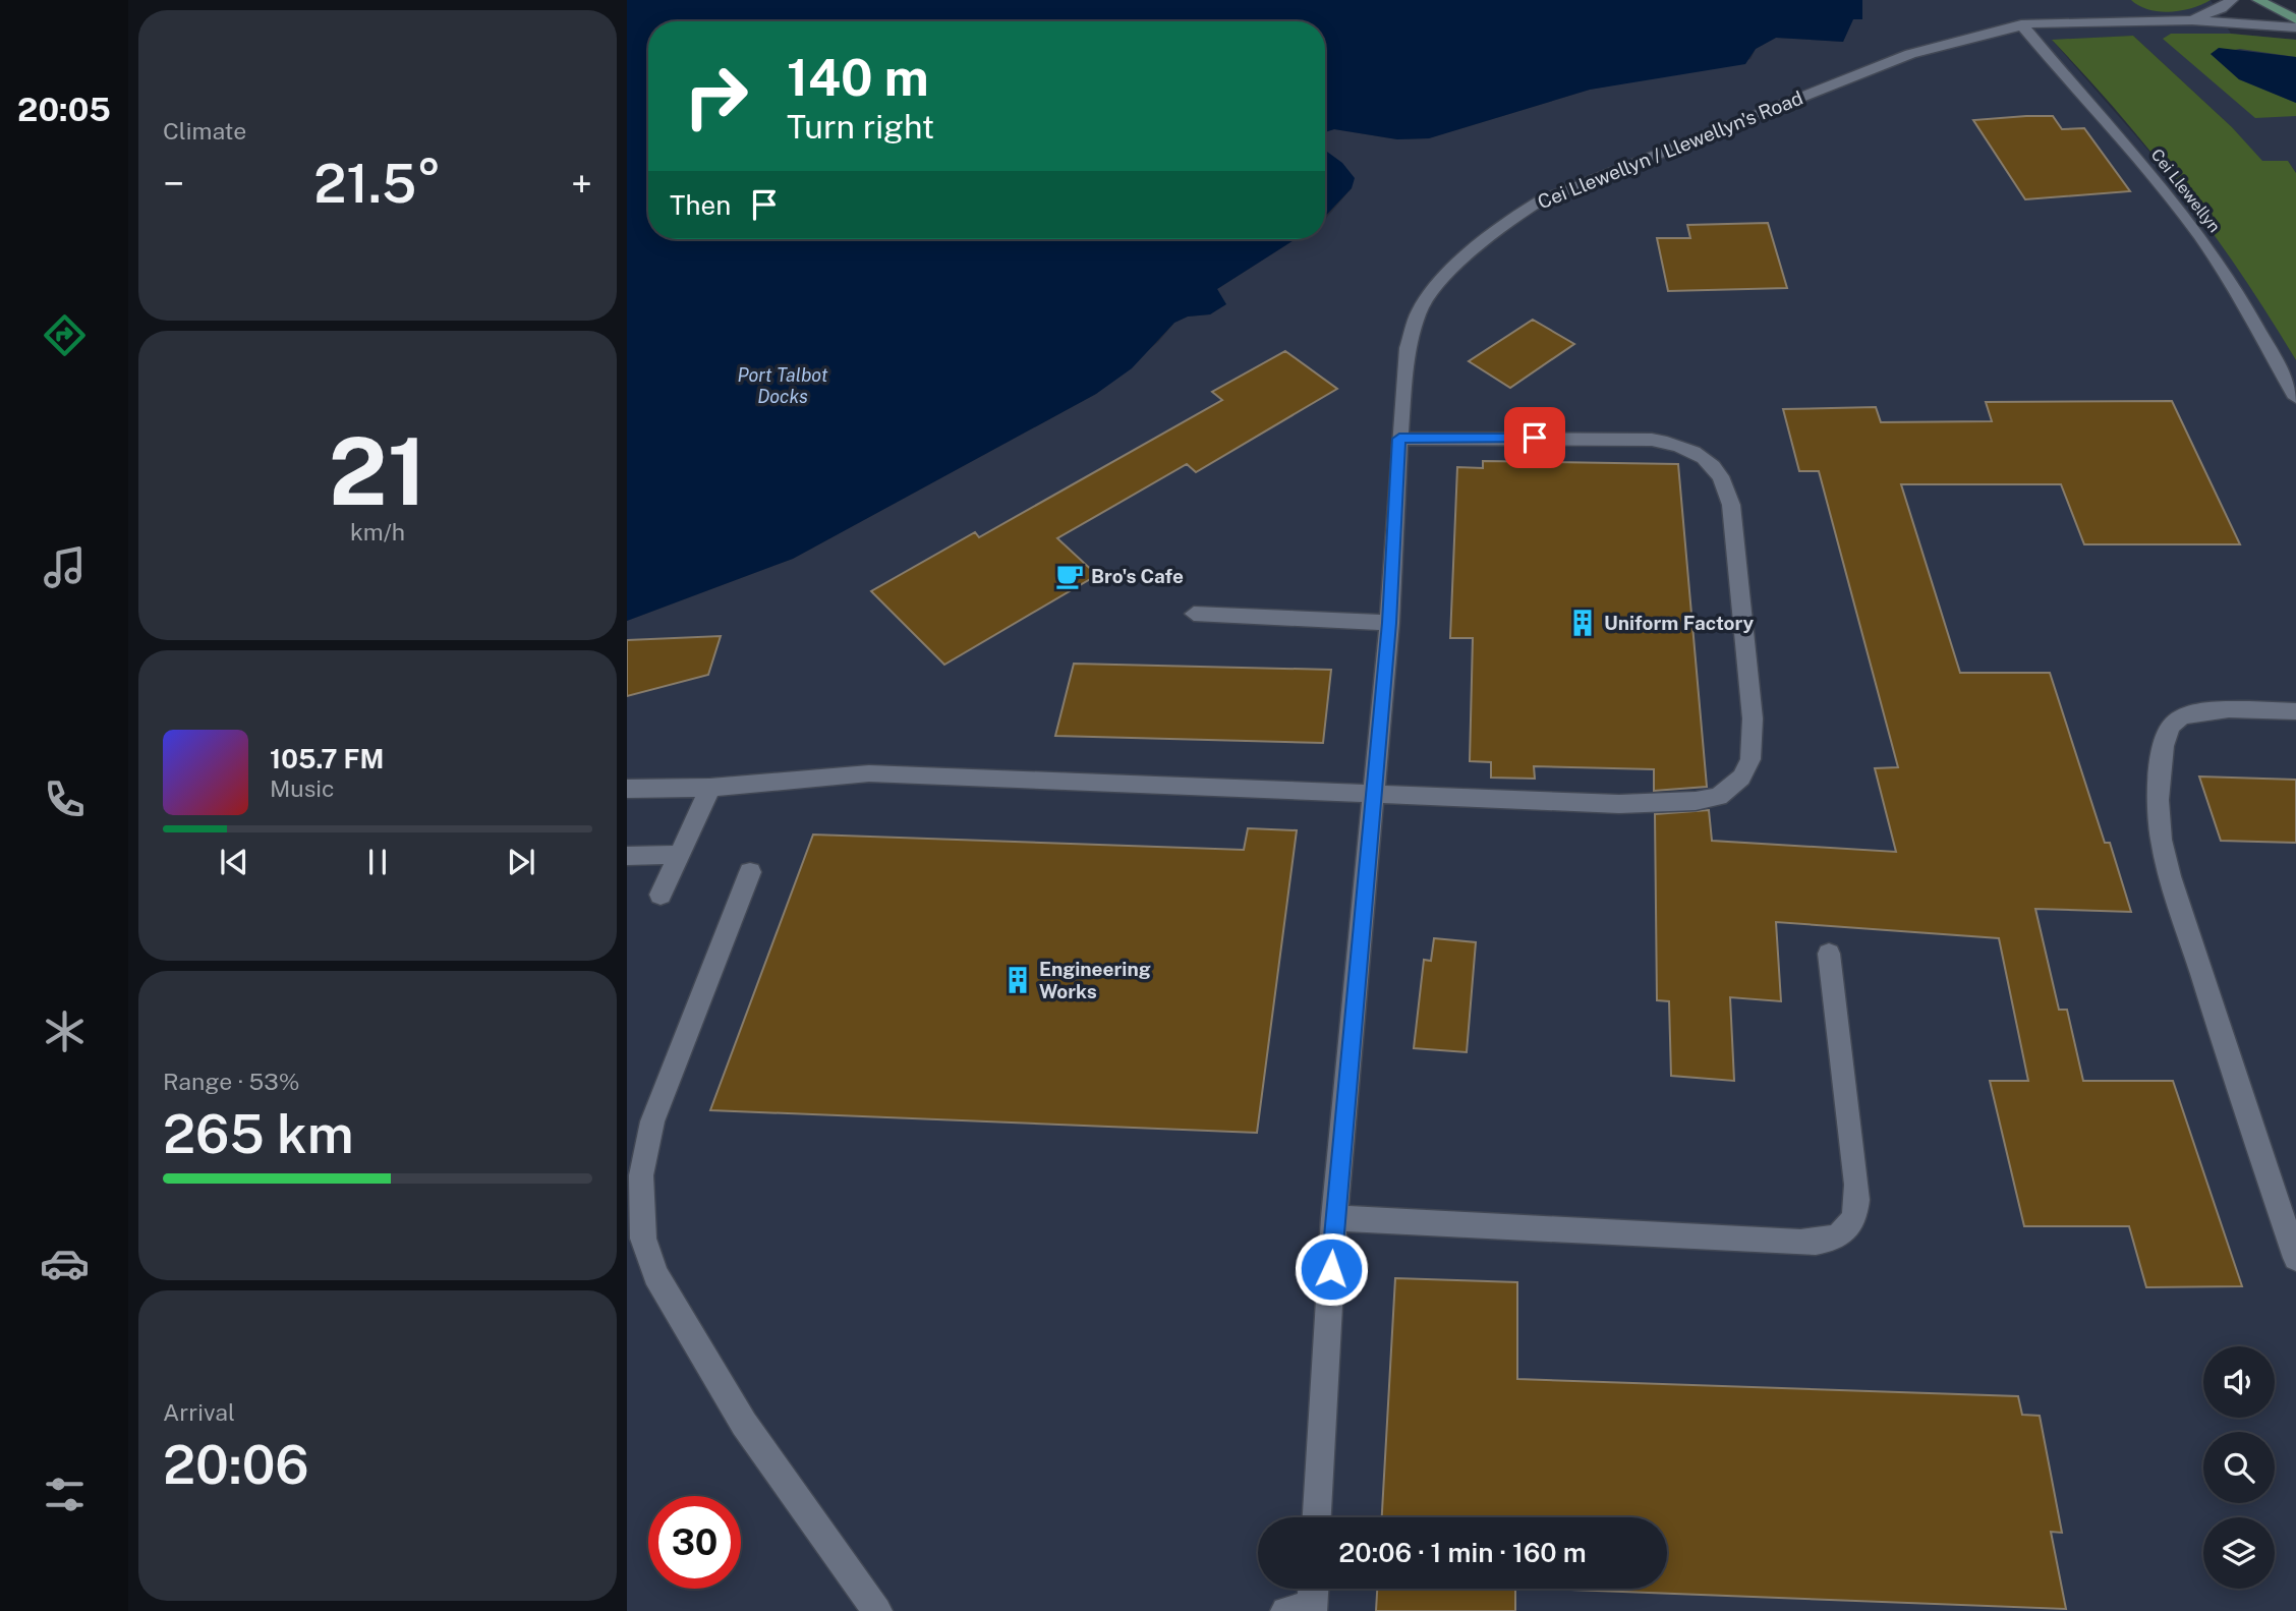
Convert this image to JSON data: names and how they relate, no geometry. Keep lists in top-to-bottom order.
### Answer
{
  "streets": {
    "street": ["Cei Llewellyn / Llewellyn's Road", "Cei Llewellyn"]
  },
  "crossings": [
    ["Cei Llewellyn / Llewellyn's Road", "Cei Llewellyn"]
  ],
  "water": ["Port Talbot Docks"],
  "places": {
    "cafe": ["Bro's Cafe"],
    "building": ["Uniform Factory", "Engineering Works"]
  },
  "page": {
    "tabs": "20:05",
    "tile": [
      "Climate",
      ["21", "km/h"],
      ["Range · 53%", "265 km"],
      ["Arrival", "20:06"]
    ],
    "turn": ["140 m", "Turn right"],
    "heat": ["−", "21.5°", "+"],
    "then": "Then",
    "song": ["105.7 FM", "Music"],
    "limit": "30",
    "trip": "20:06 · 1 min · 160 m"
  }
}
